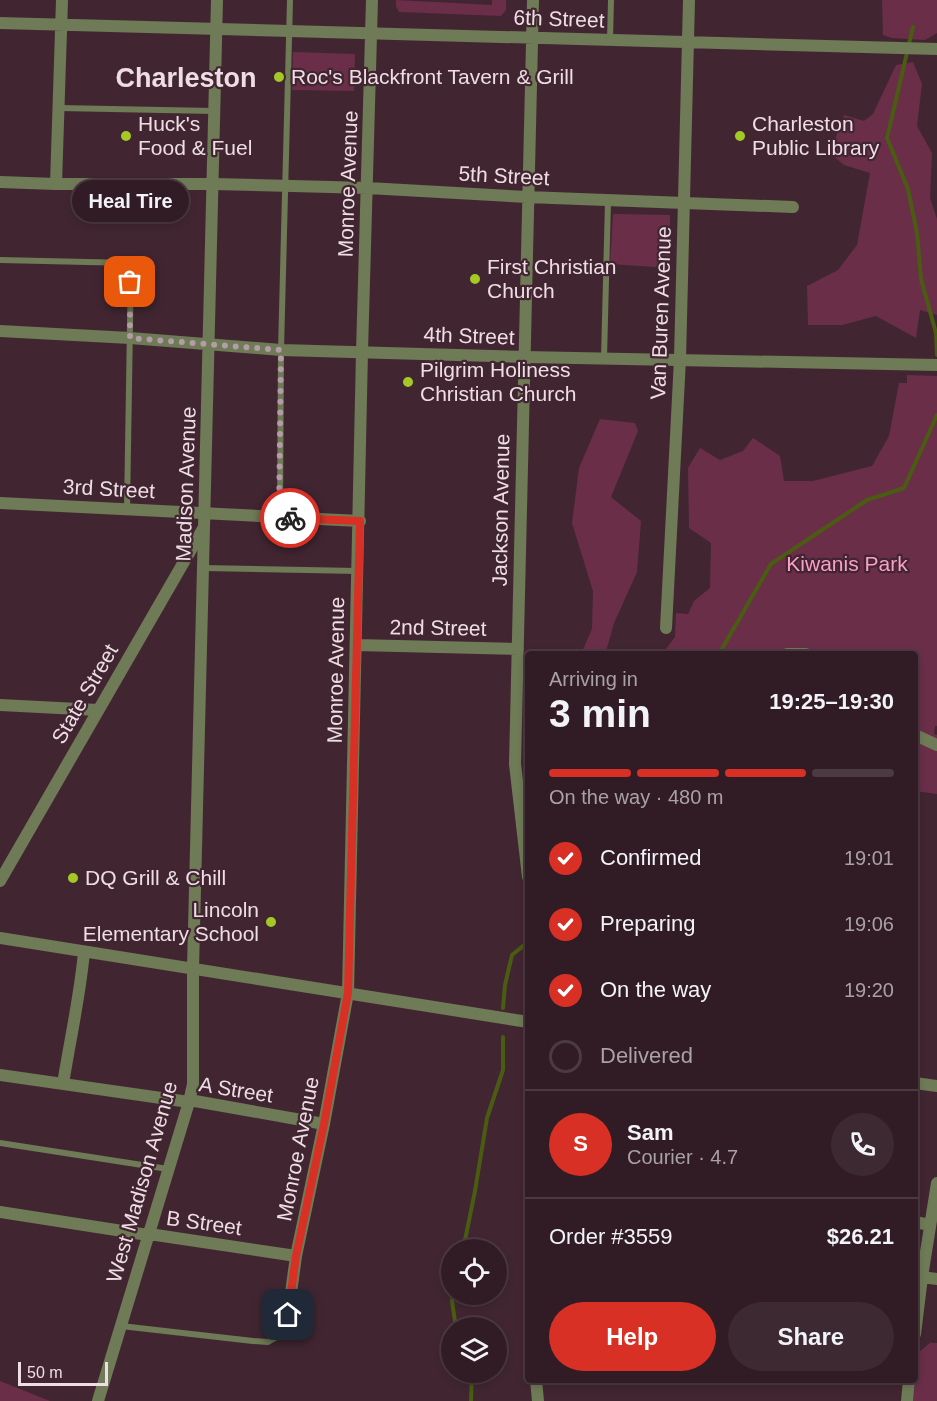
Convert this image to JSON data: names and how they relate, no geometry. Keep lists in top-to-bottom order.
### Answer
{
  "streets": {
    "street": [
      "6th Street",
      "5th Street",
      "Monroe Avenue",
      "Van Buren Avenue",
      "4th Street",
      "Madison Avenue",
      "3rd Street",
      "Jackson Avenue",
      "2nd Street",
      "State Street",
      "A Street",
      "West Madison Avenue",
      "B Street"
    ]
  },
  "crossings": [
    ["6th Street", "Monroe Avenue"],
    ["6th Street", "Van Buren Avenue"],
    ["6th Street", "Madison Avenue"],
    ["6th Street", "Jackson Avenue"],
    ["5th Street", "Monroe Avenue"],
    ["5th Street", "Van Buren Avenue"],
    ["5th Street", "Madison Avenue"],
    ["5th Street", "Jackson Avenue"],
    ["Monroe Avenue", "4th Street"],
    ["Monroe Avenue", "3rd Street"],
    ["Monroe Avenue", "2nd Street"],
    ["Monroe Avenue", "A Street"],
    ["Monroe Avenue", "B Street"],
    ["Van Buren Avenue", "4th Street"],
    ["4th Street", "Madison Avenue"],
    ["4th Street", "Jackson Avenue"],
    ["Madison Avenue", "3rd Street"],
    ["Madison Avenue", "State Street"],
    ["Madison Avenue", "West Madison Avenue"],
    ["Jackson Avenue", "2nd Street"],
    ["A Street", "West Madison Avenue"],
    ["West Madison Avenue", "B Street"]
  ],
  "districts": ["Charleston"],
  "parks": ["Kiwanis Park"],
  "places": [
    "Roc's Blackfront Tavern & Grill",
    "Huck's Food & Fuel",
    "Charleston Public Library",
    "First Christian Church",
    "Heal Tire",
    "Pilgrim Holiness Christian Church",
    "DQ Grill & Chill",
    "Lincoln Elementary School"
  ],
  "scale_bar": "50 m",
  "page": {
    "bubble": "Heal Tire",
    "heading": ["3 min", "Arriving in", "19:25–19:30"],
    "panel": [
      "Sam",
      "Courier · 4.7",
      "Order #3559",
      "$26.21"
    ],
    "bar": "On the way · 480 m",
    "list": [
      ["Confirmed", "19:01"],
      ["Preparing", "19:06"],
      ["On the way", "19:20"],
      "Delivered"
    ],
    "round": "S",
    "buttons": ["Help", "Share"],
    "scale": "50 m"
  }
}
